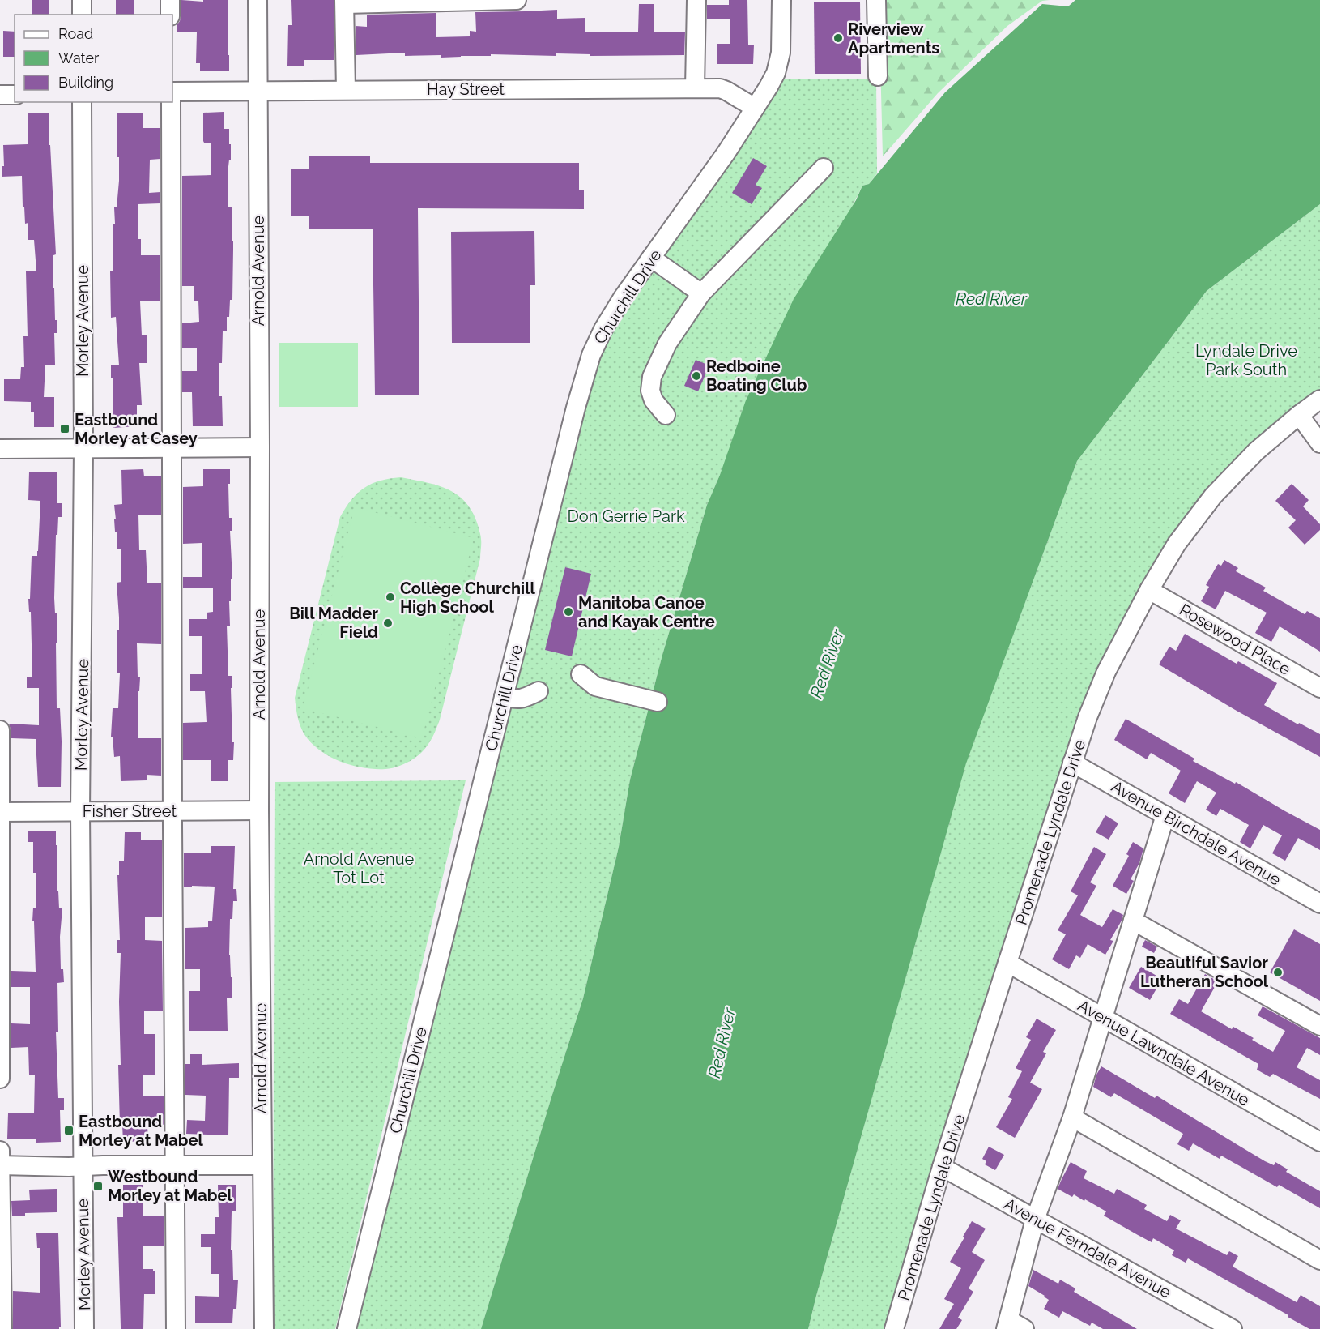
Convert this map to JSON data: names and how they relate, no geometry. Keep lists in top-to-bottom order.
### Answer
{
  "streets": {
    "street": [
      "Hay Street",
      "Arnold Avenue",
      "Churchill Drive",
      "Morley Avenue",
      "Rosewood Place",
      "Fisher Street",
      "Promenade Lyndale Drive",
      "Avenue Birchdale Avenue",
      "Avenue Lawndale Avenue",
      "Avenue Ferndale Avenue"
    ]
  },
  "crossings": [
    ["Hay Street", "Arnold Avenue"],
    ["Hay Street", "Churchill Drive"],
    ["Arnold Avenue", "Fisher Street"],
    ["Morley Avenue", "Fisher Street"],
    ["Rosewood Place", "Promenade Lyndale Drive"],
    ["Promenade Lyndale Drive", "Avenue Birchdale Avenue"],
    ["Promenade Lyndale Drive", "Avenue Lawndale Avenue"],
    ["Promenade Lyndale Drive", "Avenue Ferndale Avenue"]
  ],
  "water": ["Red River"],
  "parks": ["Lyndale Drive Park South", "Don Gerrie Park", "Arnold Avenue Tot Lot"],
  "places": {
    "other": [
      "Riverview Apartments",
      "Redboine Boating Club",
      "Collège Churchill High School",
      "Manitoba Canoe and Kayak Centre",
      "Bill Madder Field",
      "Beautiful Savior Lutheran School"
    ],
    "transit": ["Eastbound Morley at Casey", "Eastbound Morley at Mabel", "Westbound Morley at Mabel"]
  },
  "legend": ["Road", "Water", "Building"]
}
